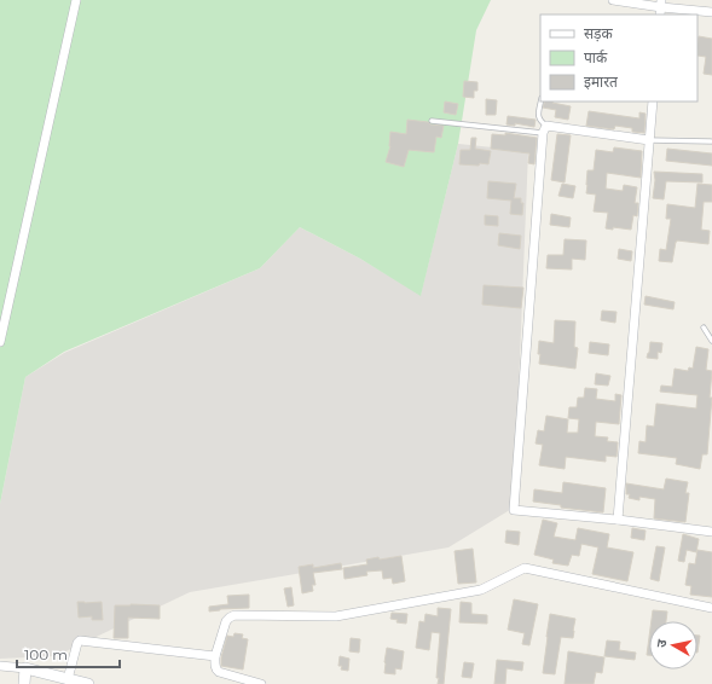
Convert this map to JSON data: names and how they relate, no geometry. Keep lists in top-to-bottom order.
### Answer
{
  "legend": ["सड़क", "पार्क", "इमारत"],
  "scale_bar": "100 m",
  "north": "left"
}
